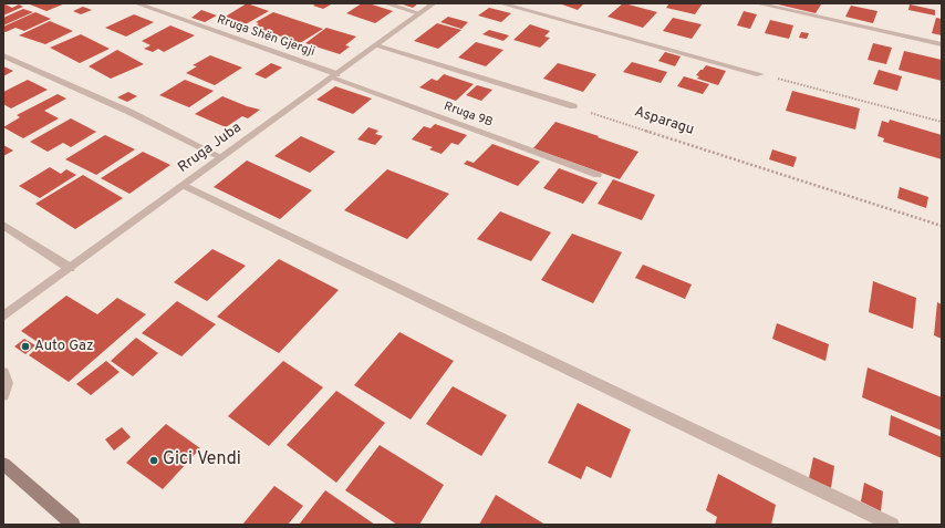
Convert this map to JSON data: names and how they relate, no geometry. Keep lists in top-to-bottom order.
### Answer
{
  "streets": {
    "street": ["Rruga Shën Gjergji", "Rruga 9B", "Rruga Juba"],
    "path": ["Asparagu"]
  },
  "crossings": [
    ["Rruga Shën Gjergji", "Rruga 9B"],
    ["Rruga Shën Gjergji", "Rruga Juba"],
    ["Rruga 9B", "Rruga Juba"]
  ],
  "places": ["Auto Gaz", "Gici Vendi"]
}
